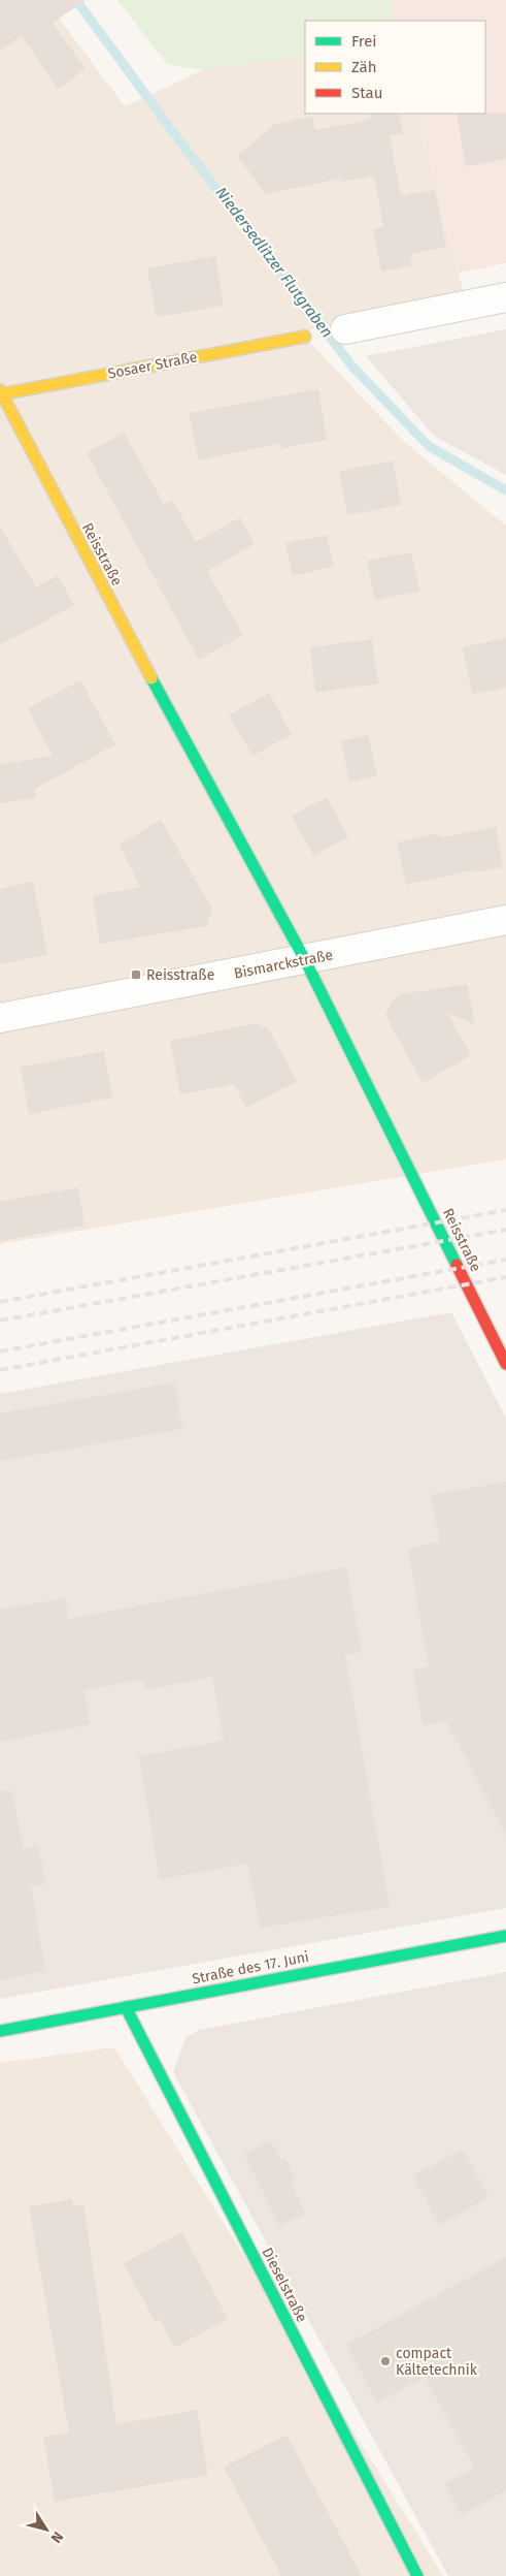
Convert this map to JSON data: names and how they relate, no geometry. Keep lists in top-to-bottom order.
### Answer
{
  "streets": {
    "street": [
      "Sosaer Straße",
      "Reisstraße",
      "Bismarckstraße",
      "Straße des 17. Juni",
      "Dieselstraße"
    ]
  },
  "crossings": [
    ["Sosaer Straße", "Reisstraße"],
    ["Reisstraße", "Bismarckstraße"],
    ["Straße des 17. Juni", "Dieselstraße"]
  ],
  "water": ["Niedersedlitzer Flutgraben"],
  "places": {
    "transit": ["Reisstraße"],
    "other": ["compact Kältetechnik"]
  },
  "legend": ["Frei", "Zäh", "Stau"],
  "north": "bottom right"
}
